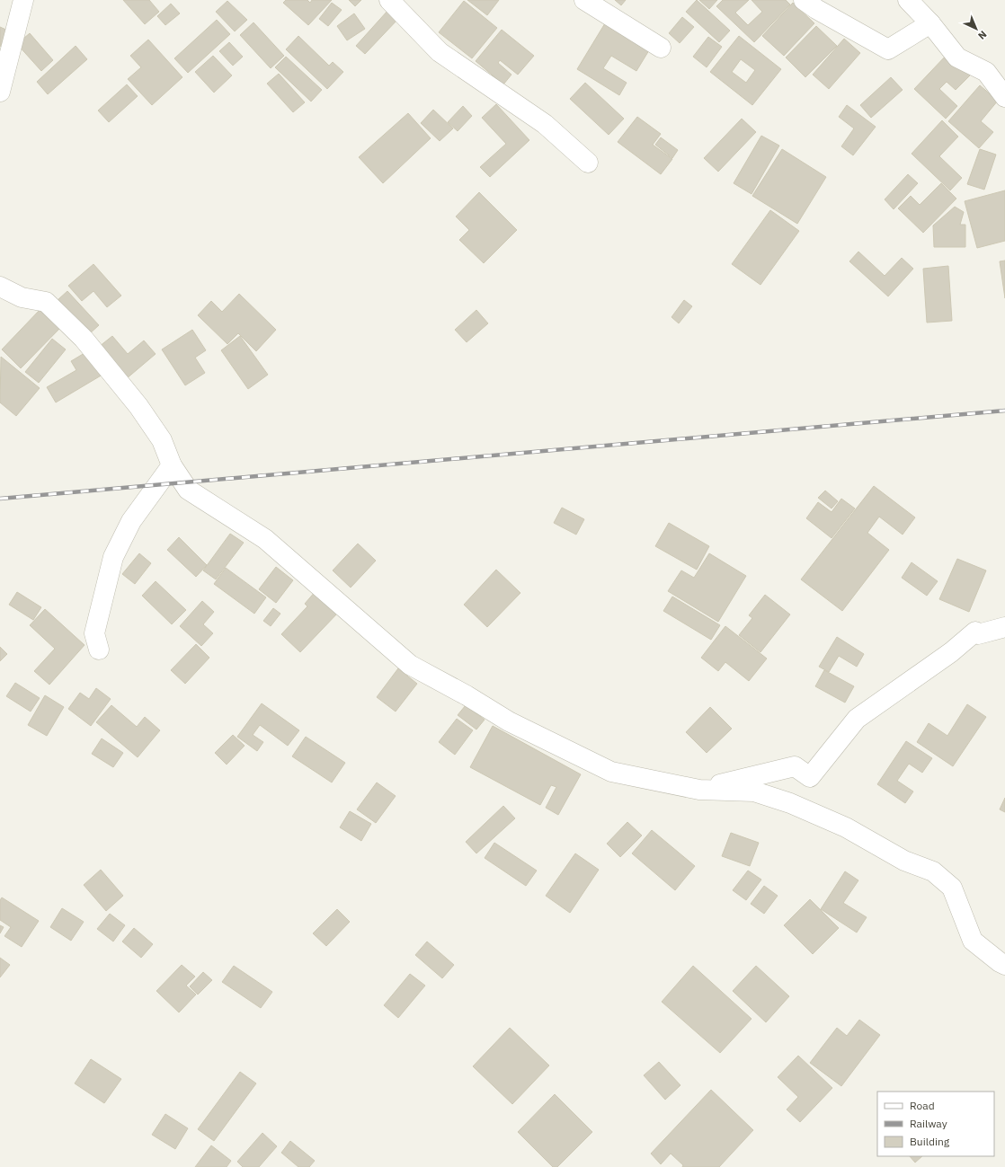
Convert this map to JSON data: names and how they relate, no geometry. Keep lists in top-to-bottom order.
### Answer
{
  "legend": ["Road", "Railway", "Building"],
  "north": "bottom right"
}
